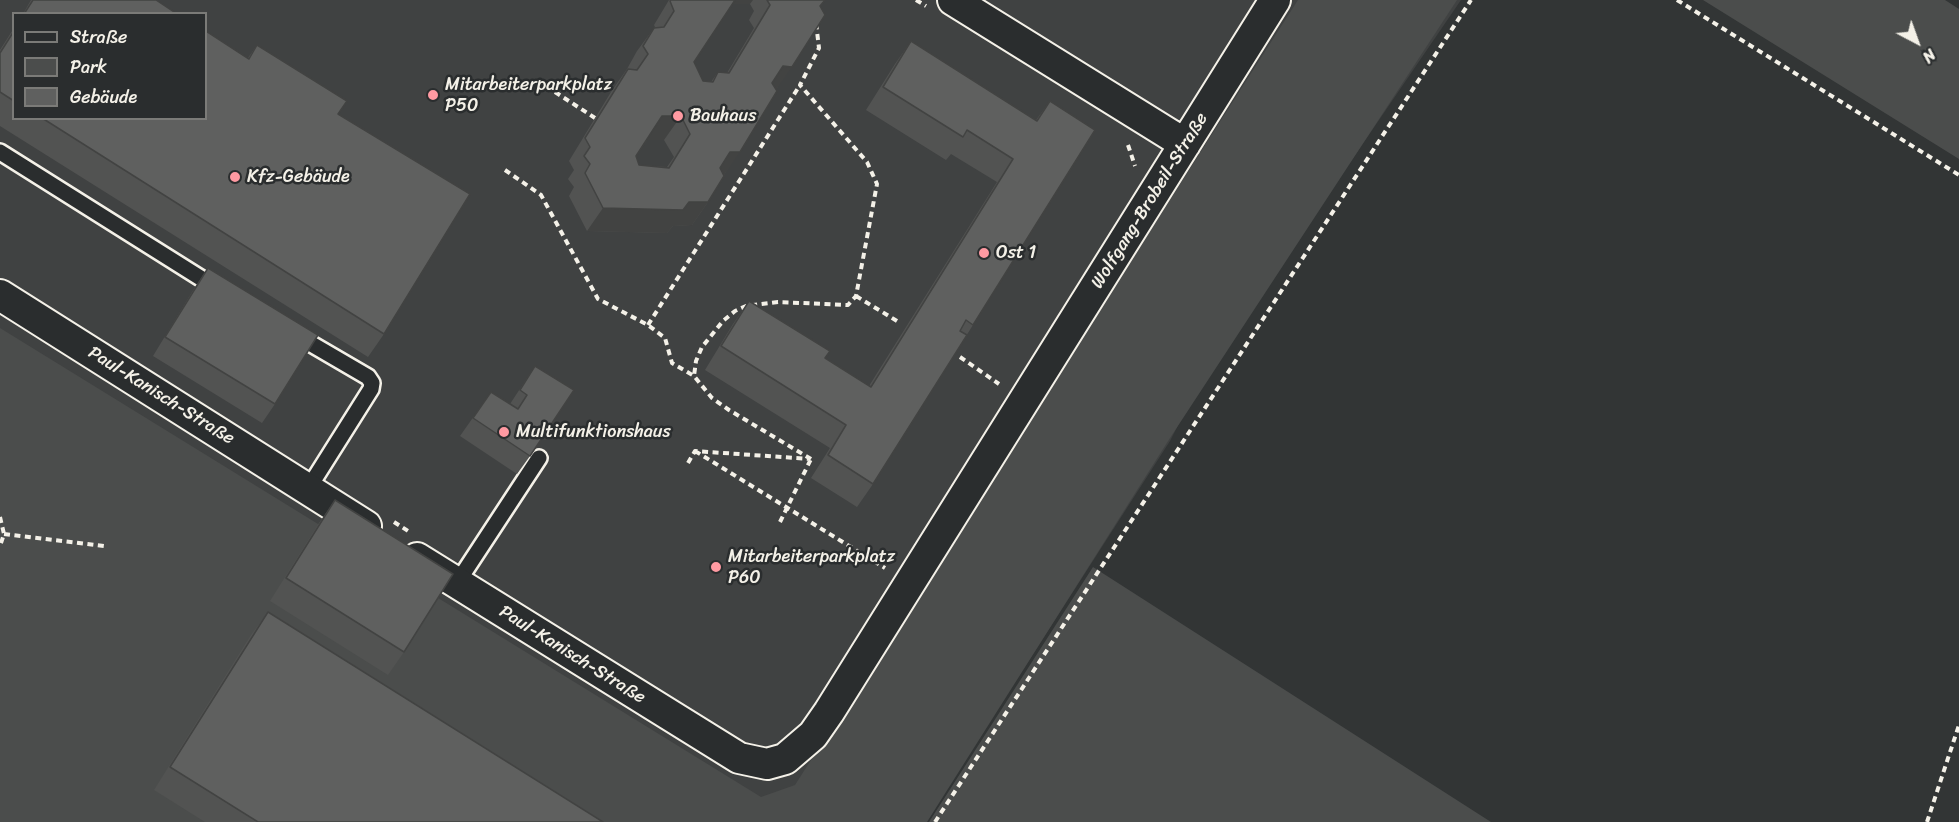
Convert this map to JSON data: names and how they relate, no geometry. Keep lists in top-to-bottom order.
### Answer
{
  "streets": {
    "street": ["Wolfgang-Brobeil-Straße", "Paul-Kanisch-Straße"]
  },
  "crossings": [
    ["Wolfgang-Brobeil-Straße", "Paul-Kanisch-Straße"]
  ],
  "places": [
    "Mitarbeiterparkplatz P50",
    "Bauhaus",
    "Kfz-Gebäude",
    "Ost 1",
    "Multifunktionshaus",
    "Mitarbeiterparkplatz P60"
  ],
  "legend": ["Straße", "Park", "Gebäude"],
  "north": "bottom right"
}
